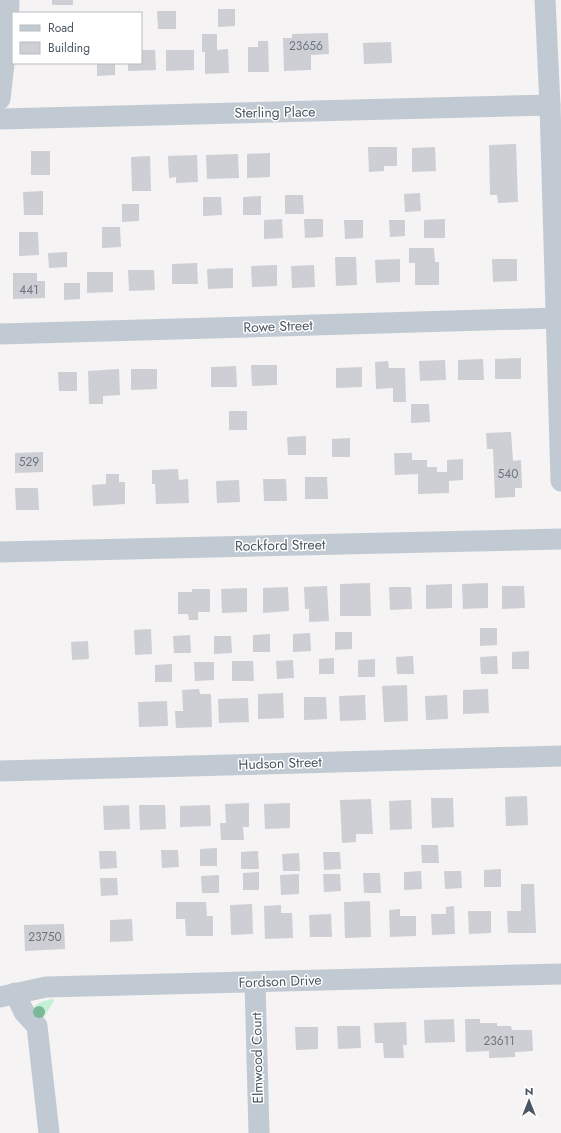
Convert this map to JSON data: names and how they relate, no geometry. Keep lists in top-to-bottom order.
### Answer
{
  "streets": {
    "street": [
      "Sterling Place",
      "Rowe Street",
      "Rockford Street",
      "Hudson Street",
      "Fordson Drive",
      "Elmwood Court"
    ]
  },
  "crossings": [
    ["Fordson Drive", "Elmwood Court"]
  ],
  "house_numbers": [
    "23656",
    "441",
    "529",
    "540",
    "23750",
    "23611"
  ],
  "legend": ["Road", "Building"],
  "north": "top"
}
